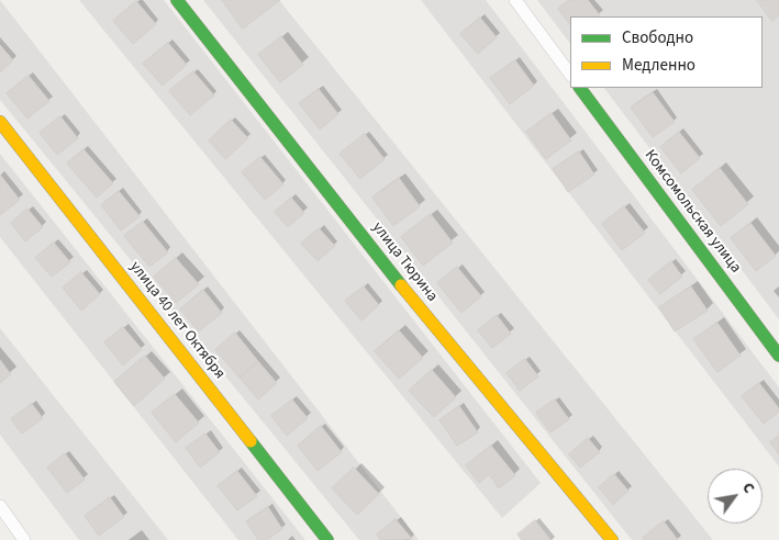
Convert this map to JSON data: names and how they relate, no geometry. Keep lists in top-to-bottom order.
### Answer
{
  "streets": {
    "street": ["Комсомольская улица", "улица Тюрина", "улица 40 лет Октября"]
  },
  "legend": ["Свободно", "Медленно"],
  "north": "top right"
}
